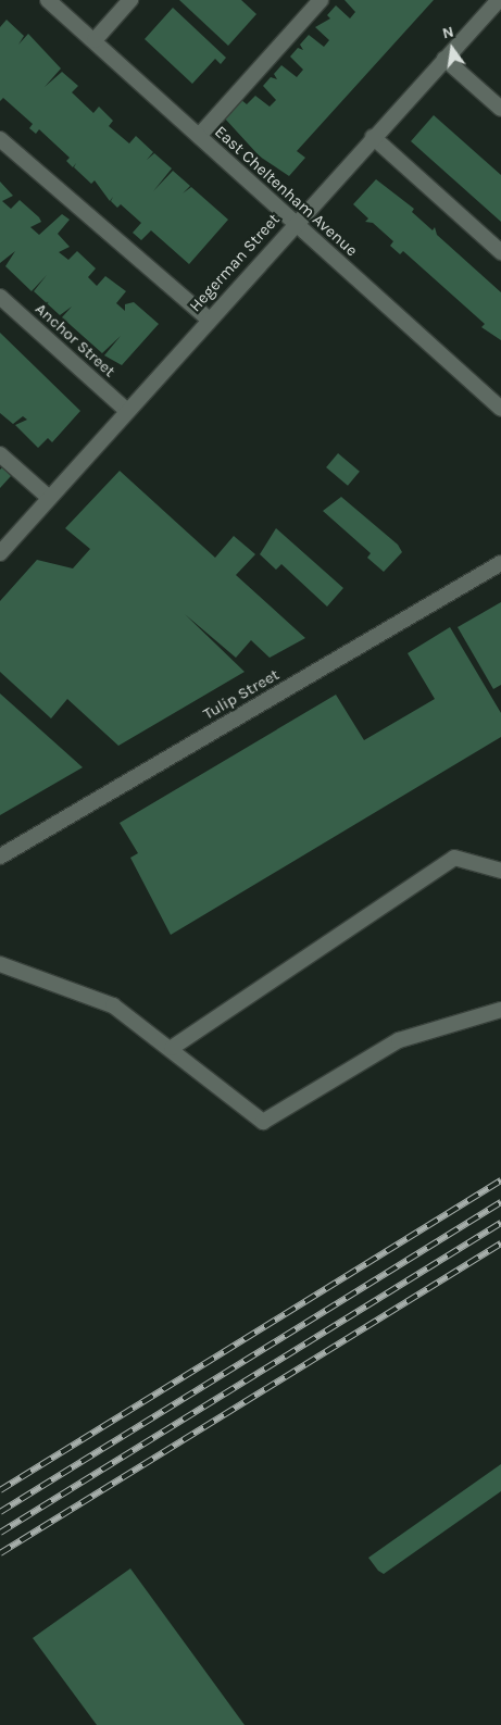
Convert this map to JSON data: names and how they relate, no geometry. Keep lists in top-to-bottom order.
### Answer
{
  "streets": {
    "street": [
      "East Cheltenham Avenue",
      "Hegerman Street",
      "Anchor Street",
      "Tulip Street"
    ]
  },
  "crossings": [
    ["East Cheltenham Avenue", "Hegerman Street"],
    ["Hegerman Street", "Anchor Street"]
  ],
  "north": "top"
}
